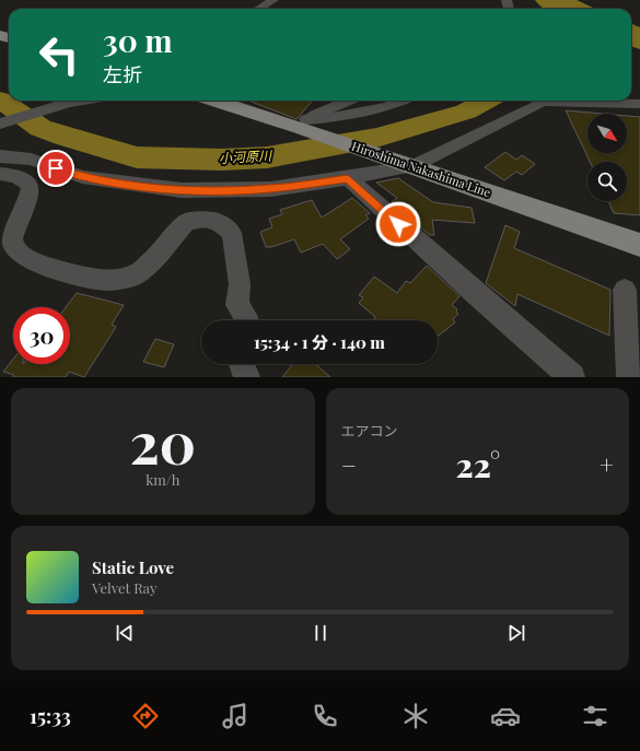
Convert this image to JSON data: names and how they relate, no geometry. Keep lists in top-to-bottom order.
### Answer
{
  "streets": {
    "main road": ["Hiroshima Nakashima Line"]
  },
  "water": ["小河原川"],
  "north": "bottom right",
  "page": {
    "turn": ["30 m", "左折"],
    "limit": "30",
    "trip": "15:34 · 1 分 · 140 m",
    "tile": [
      ["20", "km/h"],
      "エアコン"
    ],
    "heat": ["−", "22°", "+"],
    "song": ["Static Love", "Velvet Ray"],
    "tabs": "15:33"
  }
}
